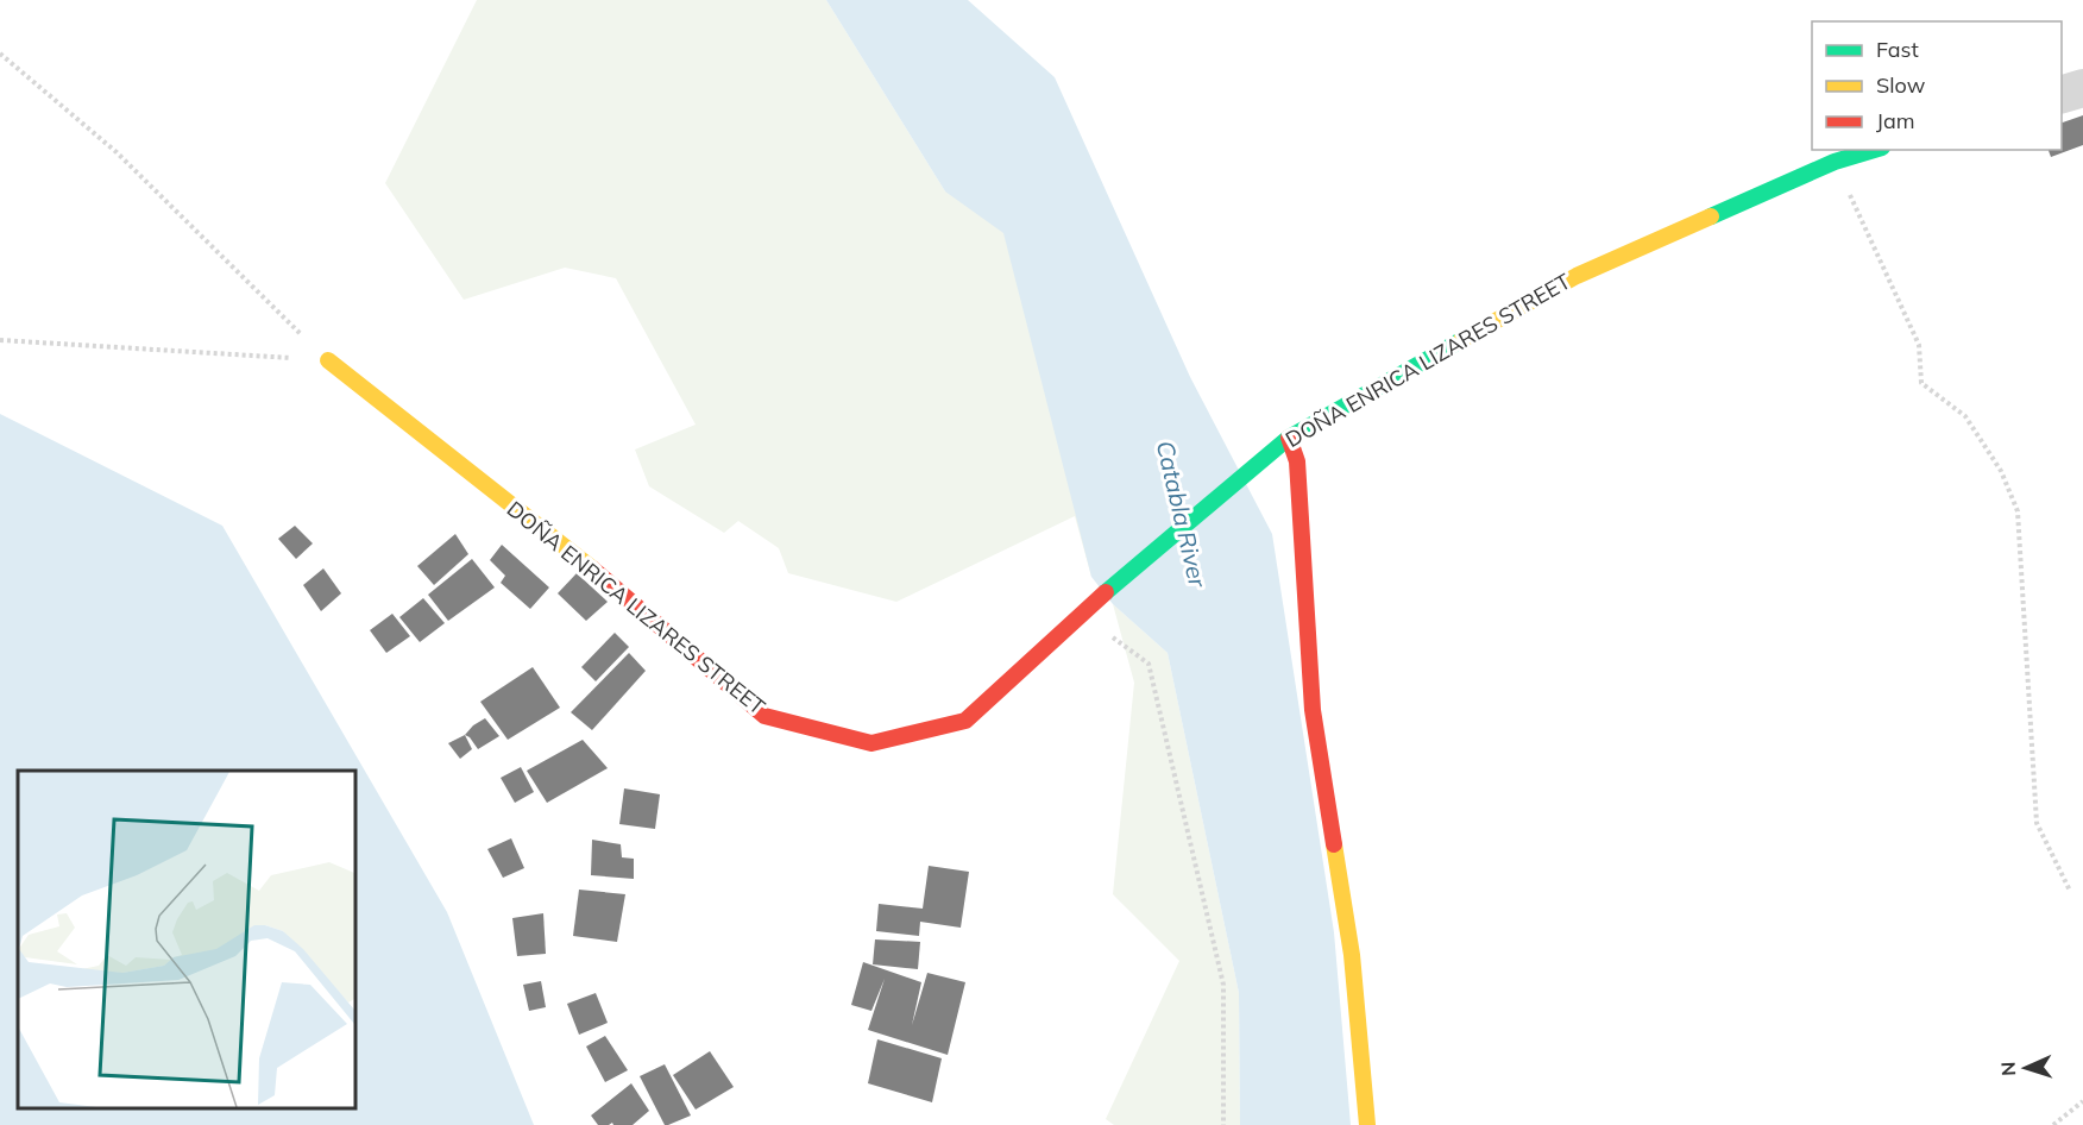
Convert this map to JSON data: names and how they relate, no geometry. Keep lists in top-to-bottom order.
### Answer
{
  "streets": {
    "street": ["DOÑA ENRICA LIZARES STREET"]
  },
  "water": ["Catabla River"],
  "legend": ["Fast", "Slow", "Jam"],
  "north": "left"
}
